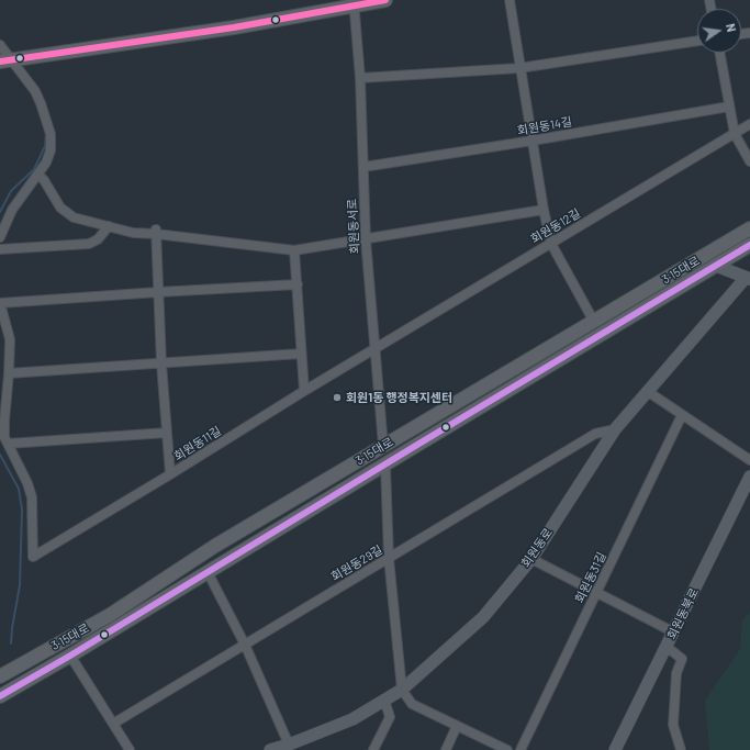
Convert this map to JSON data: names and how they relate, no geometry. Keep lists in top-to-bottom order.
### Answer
{
  "streets": {
    "main road": ["3·15대로", "회원동로", "회원동북로"],
    "street": [
      "회원동14길",
      "회원동서로",
      "회원동12길",
      "회원동11길",
      "회원동29길",
      "회원동31길"
    ]
  },
  "crossings": [
    ["회원동14길", "회원동서로"],
    ["회원동서로", "회원동12길"],
    ["회원동서로", "3·15대로"],
    ["회원동서로", "회원동11길"],
    ["회원동12길", "회원동11길"],
    ["회원동로", "회원동29길"]
  ],
  "places": ["회원1동 행정복지센터"],
  "north": "right"
}
